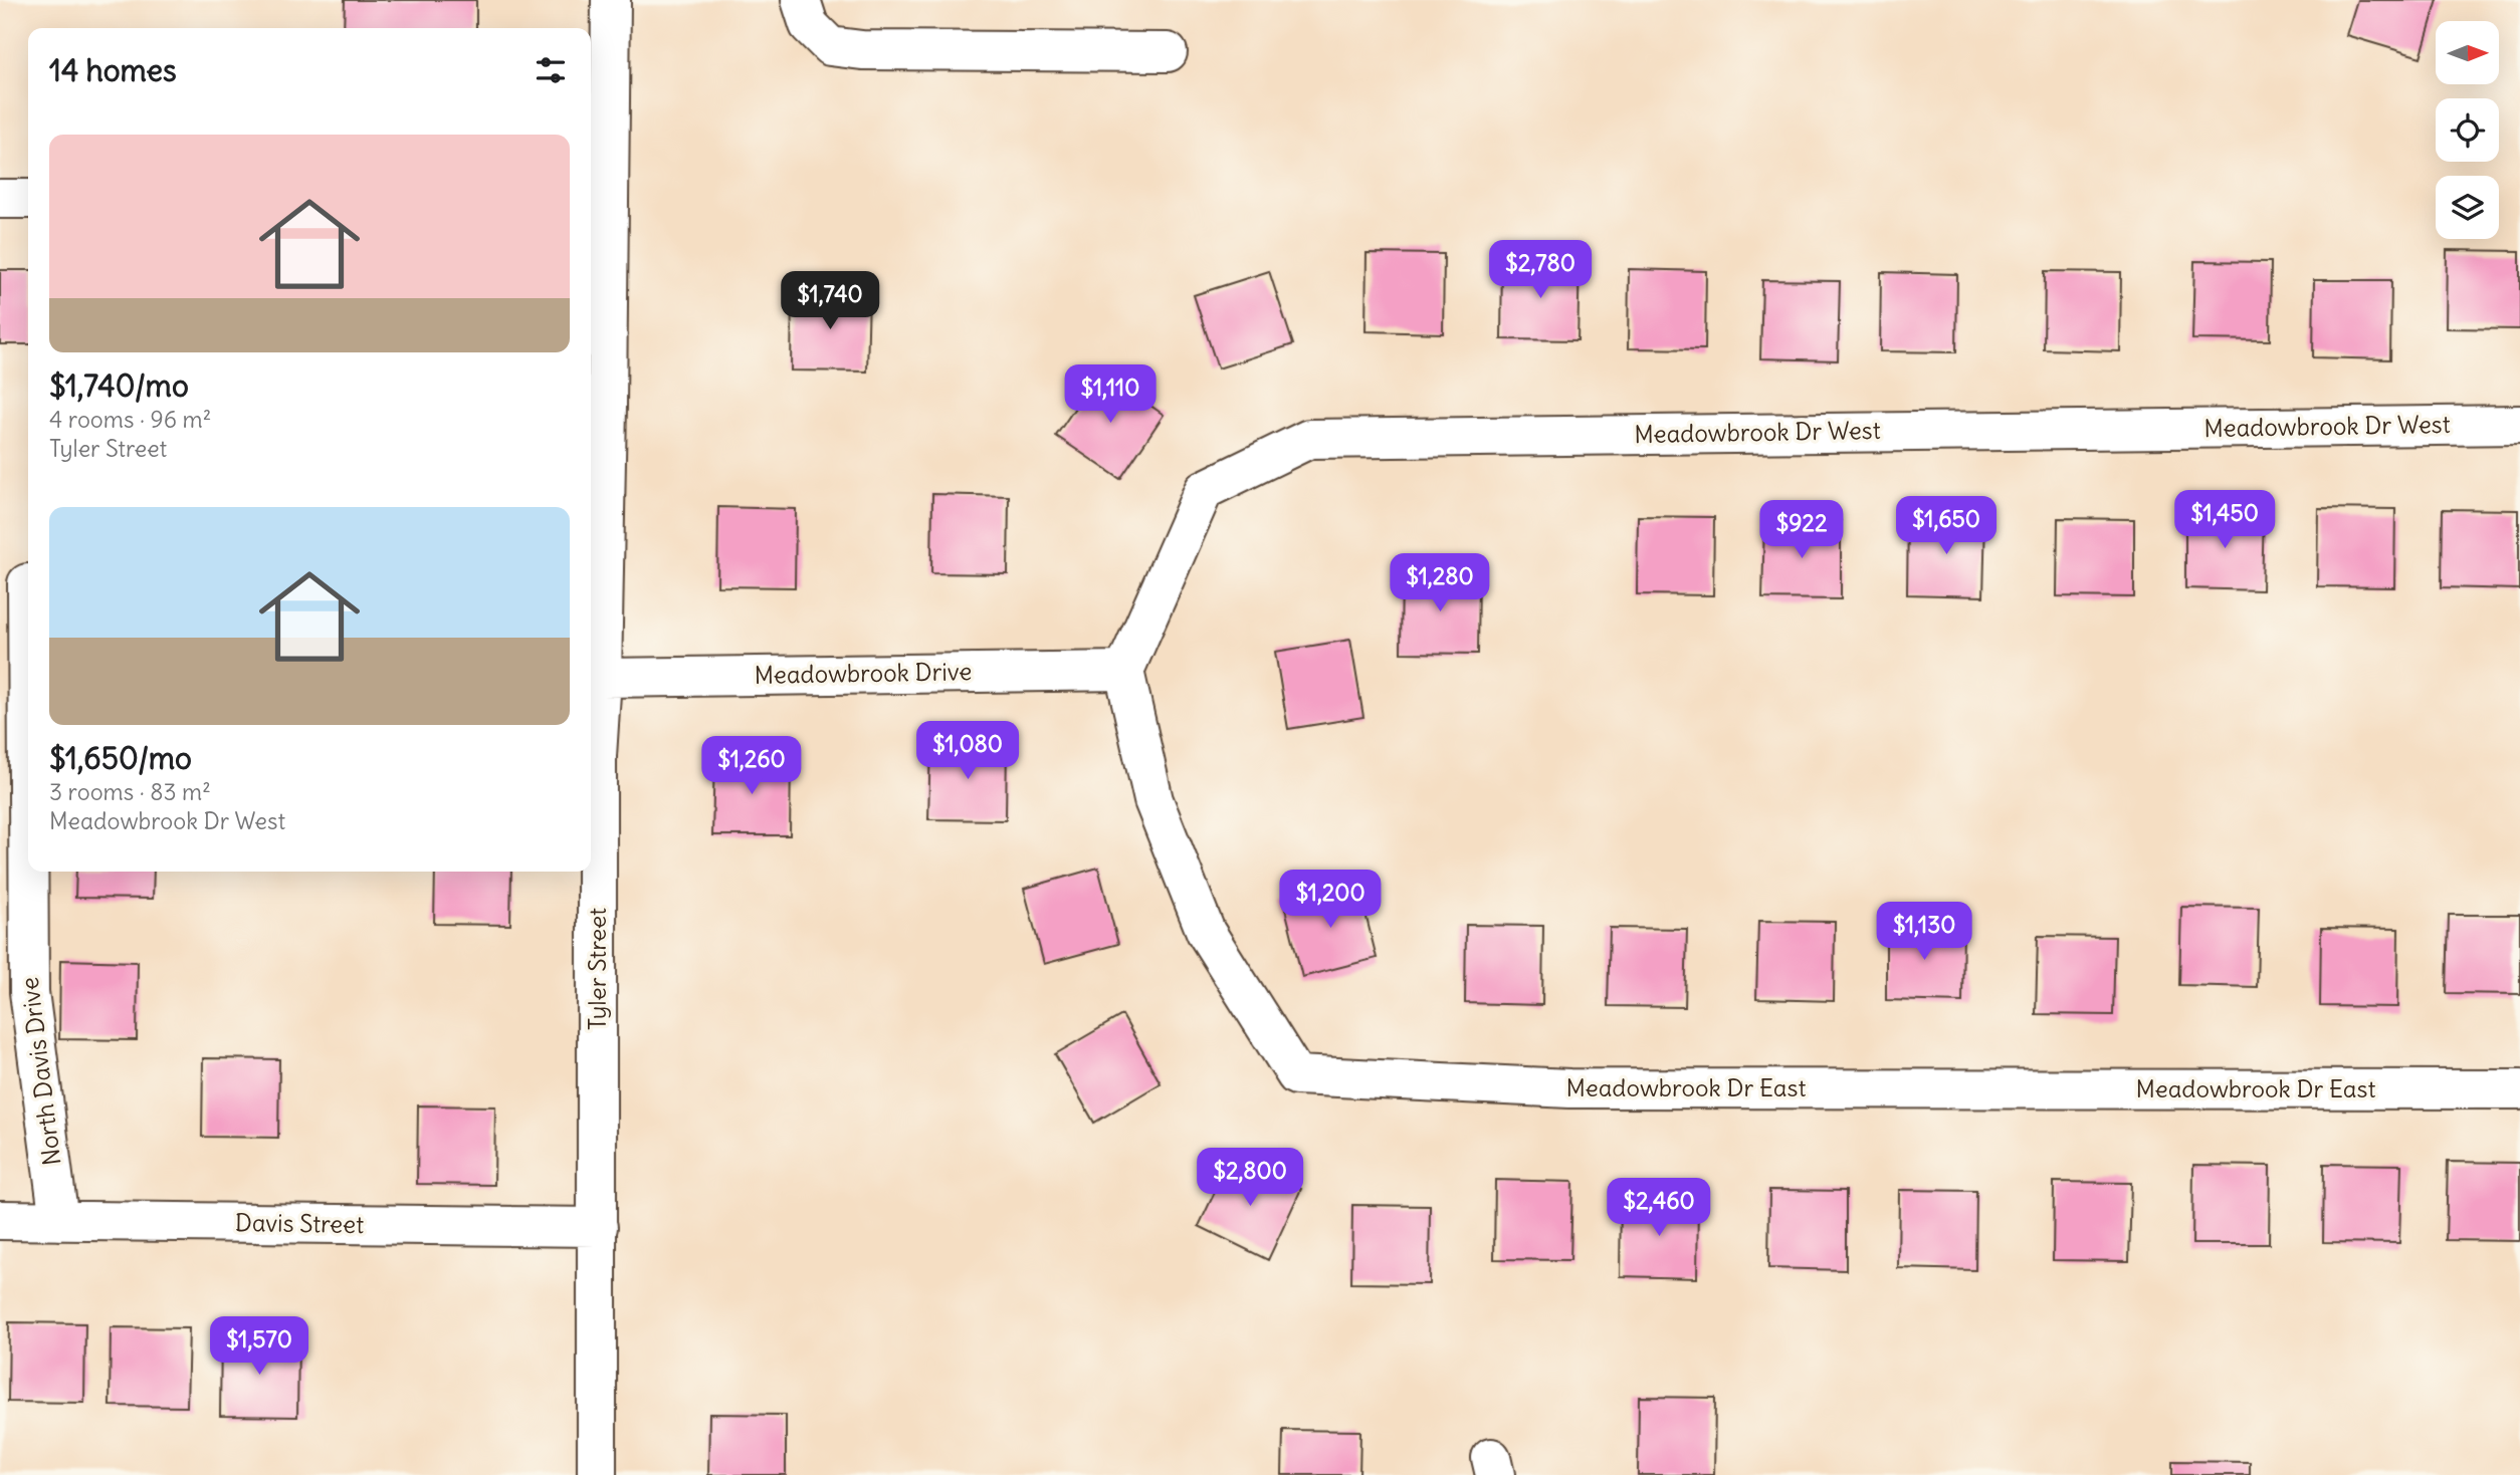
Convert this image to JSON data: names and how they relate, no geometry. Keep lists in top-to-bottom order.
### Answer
{
  "streets": {
    "street": [
      "Meadowbrook Dr West",
      "Meadowbrook Drive",
      "Tyler Street",
      "North Davis Drive",
      "Meadowbrook Dr East",
      "Davis Street"
    ]
  },
  "crossings": [
    ["Meadowbrook Dr West", "Meadowbrook Drive"],
    ["Meadowbrook Dr West", "Meadowbrook Dr East"],
    ["Meadowbrook Drive", "Tyler Street"],
    ["Meadowbrook Drive", "Meadowbrook Dr East"],
    ["Tyler Street", "Davis Street"],
    ["North Davis Drive", "Davis Street"]
  ],
  "north": "right",
  "page": {
    "heading": "14 homes",
    "list": [
      {
        "name": "$1,740/mo",
        "note": "4 rooms · 96 m² · Tyler Street"
      },
      {
        "name": "$1,650/mo",
        "note": "3 rooms · 83 m² · Meadowbrook Dr West"
      }
    ],
    "price": [
      "$2,780",
      "$1,740",
      "$1,110",
      "$1,450",
      "$1,650",
      "$922",
      "$1,280",
      "$1,080",
      "$1,260",
      "$1,200",
      "$1,130",
      "$2,800",
      "$2,460",
      "$1,570"
    ]
  }
}
